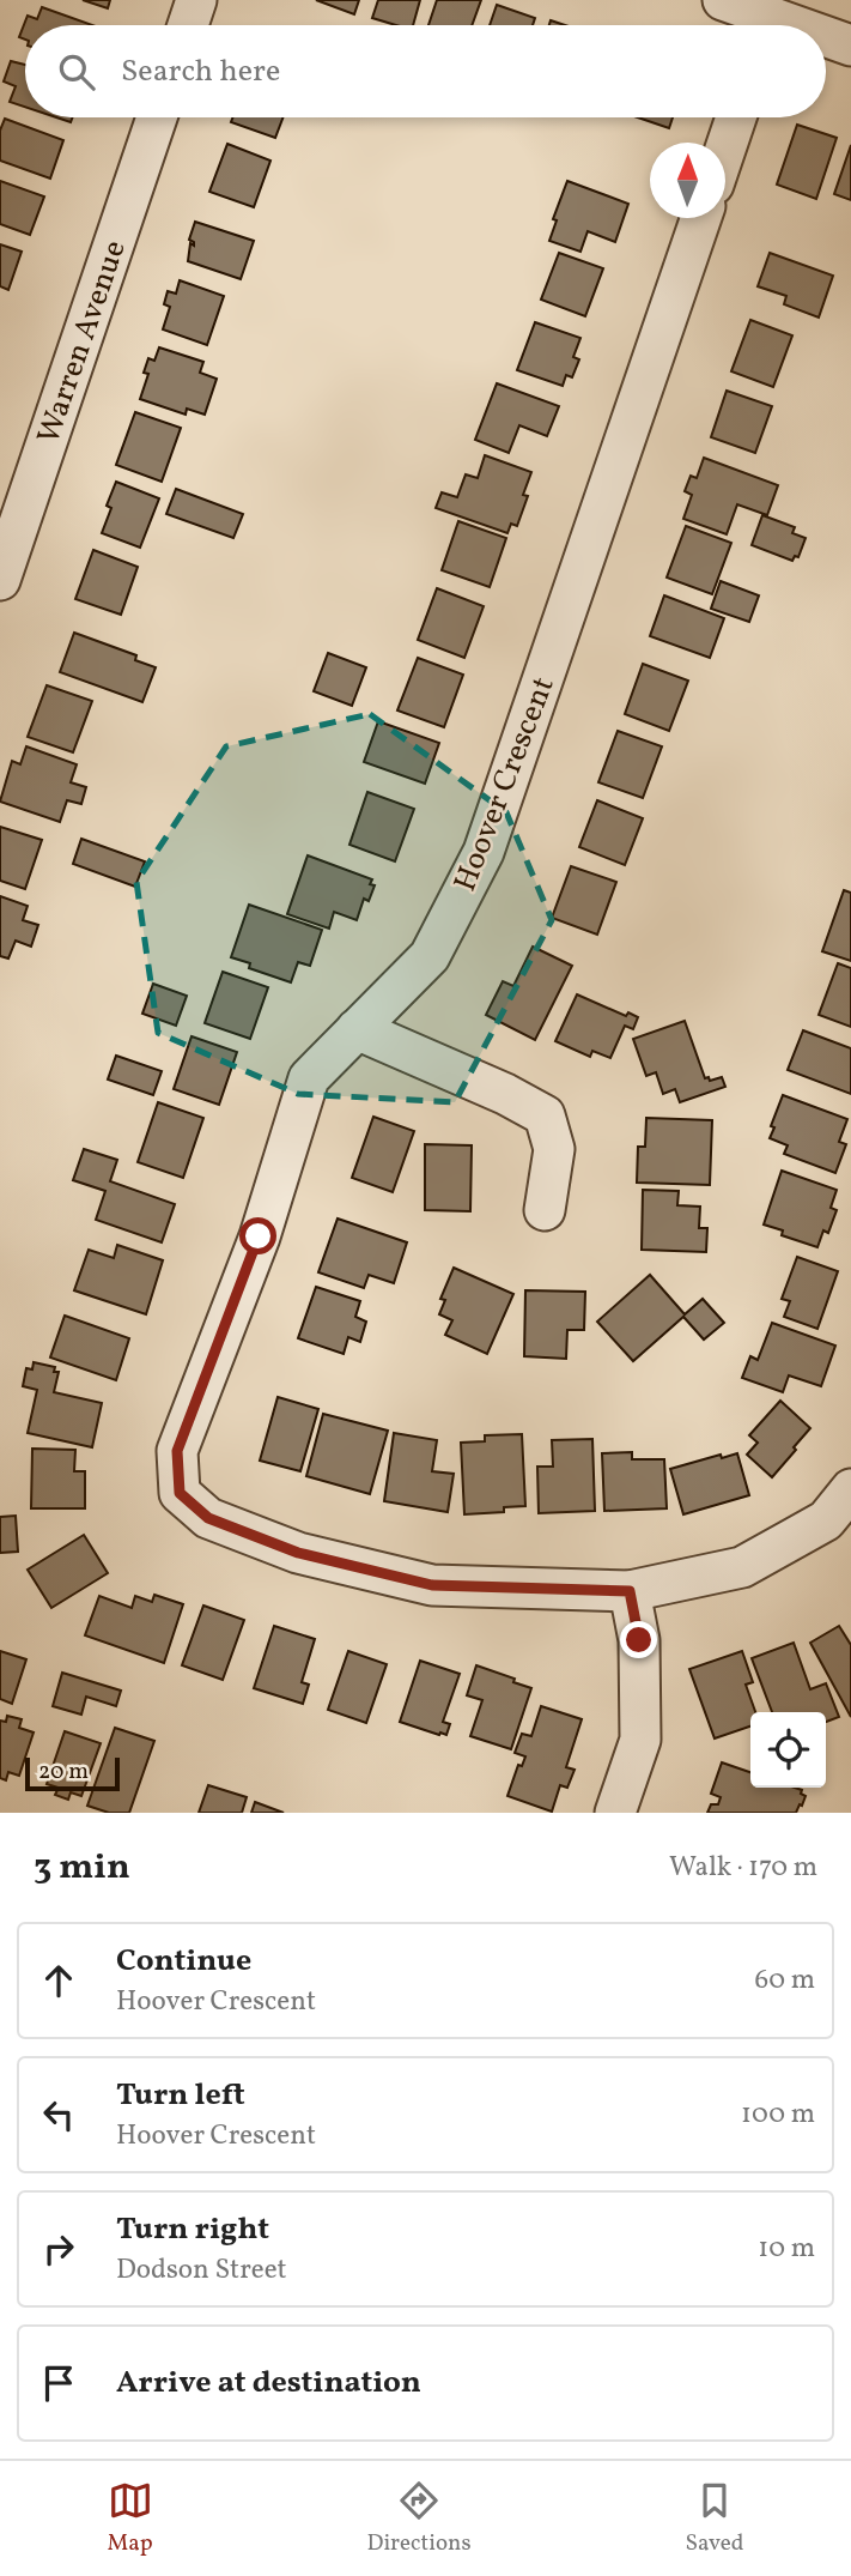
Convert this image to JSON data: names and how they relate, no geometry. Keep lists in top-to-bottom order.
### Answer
{
  "streets": {
    "street": ["Warren Avenue", "Hoover Crescent"]
  },
  "scale_bar": "20 m",
  "north": "top",
  "page": {
    "search": "Search here",
    "scale": "20 m",
    "heading": ["3 min", "Walk · 170 m"],
    "list": [
      ["Continue", "Hoover Crescent", "60 m"],
      ["Turn left", "Hoover Crescent", "100 m"],
      ["Turn right", "Dodson Street", "10 m"],
      "Arrive at destination"
    ],
    "nav": ["Map", "Directions", "Saved"]
  }
}
